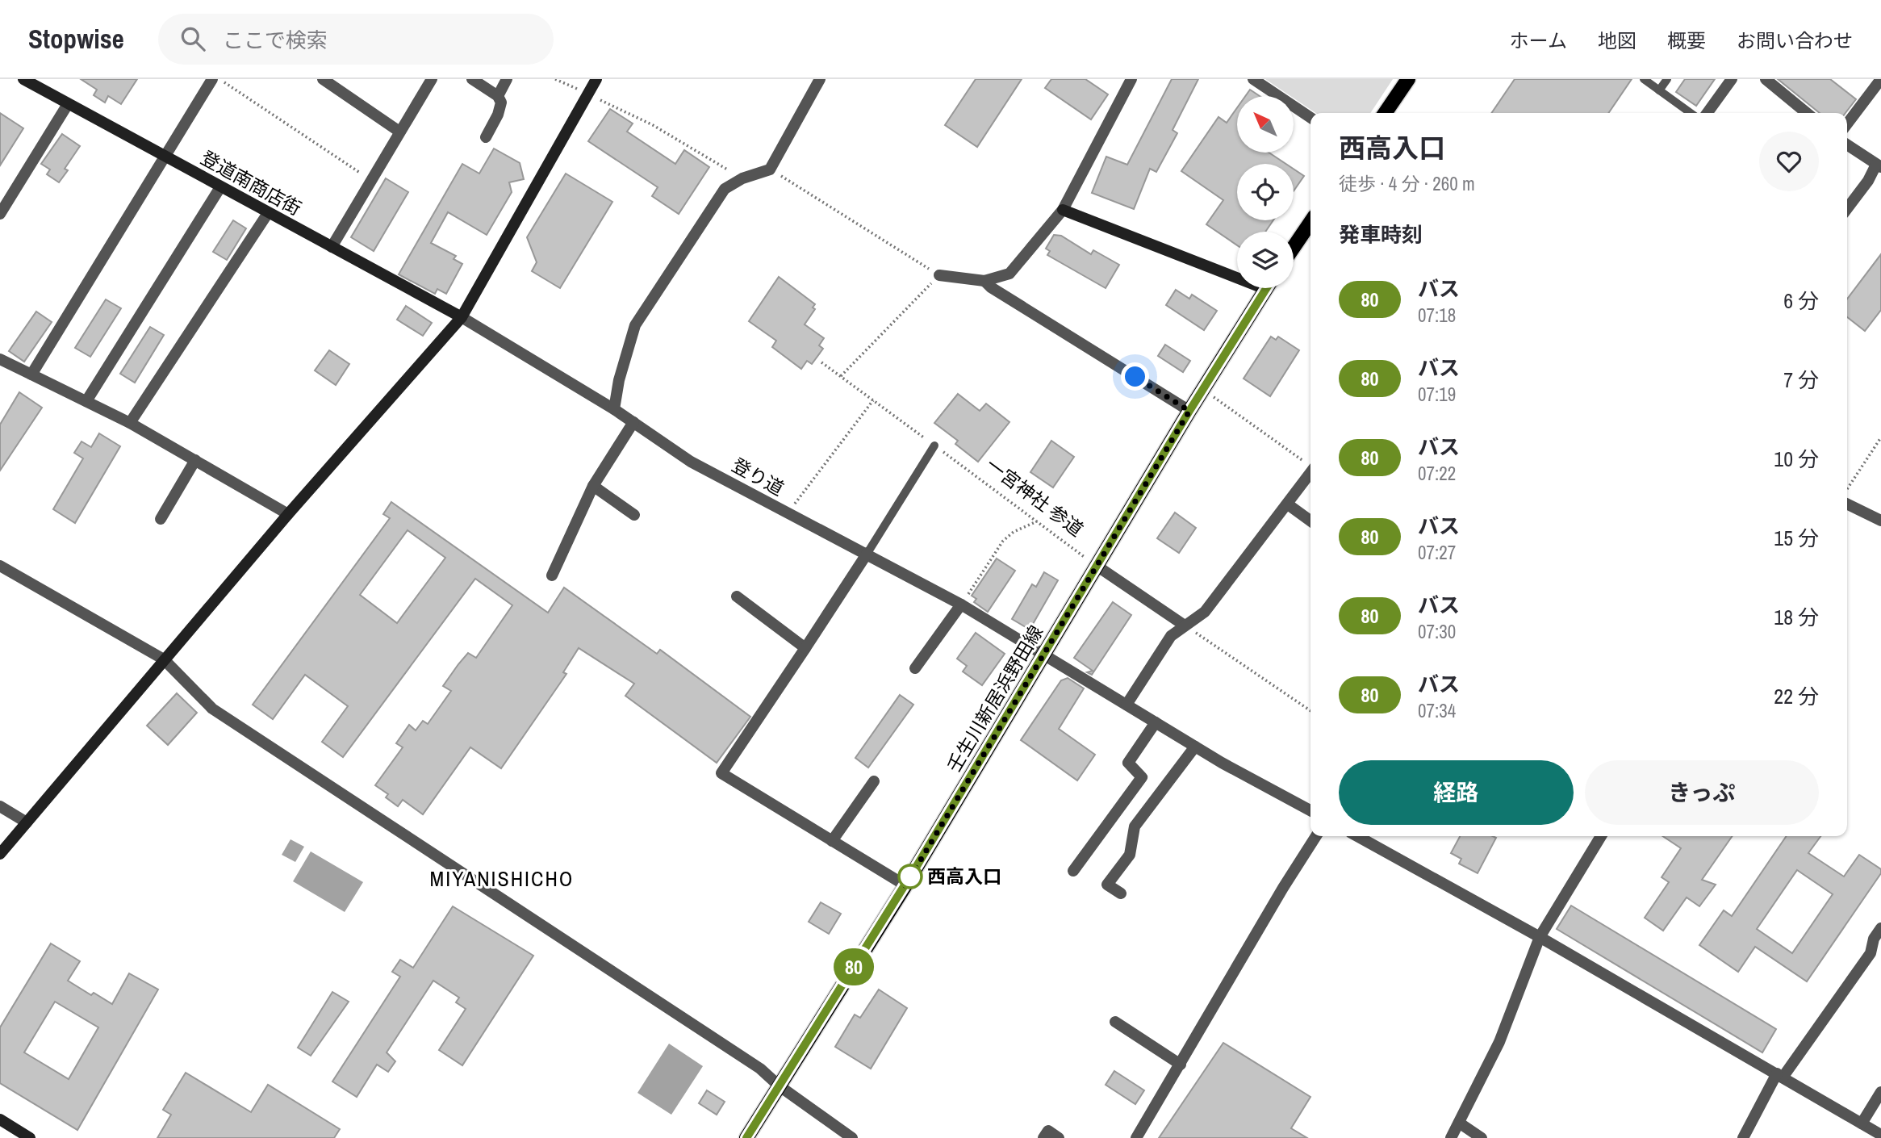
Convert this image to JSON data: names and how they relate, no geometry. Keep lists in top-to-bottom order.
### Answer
{
  "streets": {
    "main road": ["壬生川新居浜野田線"],
    "street": ["登道南商店街", "登り道"],
    "path": ["一宮神社 参道"]
  },
  "crossings": [
    ["登道南商店街", "登り道"],
    ["登り道", "壬生川新居浜野田線"],
    ["一宮神社 参道", "壬生川新居浜野田線"]
  ],
  "districts": ["MIYANISHICHO"],
  "places": ["西高入口"],
  "lines": ["bus line 80"],
  "north": "top left",
  "page": {
    "header": "Stopwise",
    "search": "ここで検索",
    "nav": [
      "ホーム",
      "地図",
      "概要",
      "お問い合わせ"
    ],
    "on_map": "80",
    "heading": [
      ["西高入口", "徒歩 · 4 分 · 260 m"],
      "発車時刻"
    ],
    "list": [
      {
        "mark": "80",
        "name": "バス",
        "note": "07:18",
        "value": "6 分"
      },
      {
        "mark": "80",
        "name": "バス",
        "note": "07:19",
        "value": "7 分"
      },
      {
        "mark": "80",
        "name": "バス",
        "note": "07:22",
        "value": "10 分"
      },
      {
        "mark": "80",
        "name": "バス",
        "note": "07:27",
        "value": "15 分"
      },
      {
        "mark": "80",
        "name": "バス",
        "note": "07:30",
        "value": "18 分"
      },
      {
        "mark": "80",
        "name": "バス",
        "note": "07:34",
        "value": "22 分"
      }
    ],
    "buttons": ["経路", "きっぷ"]
  }
}
